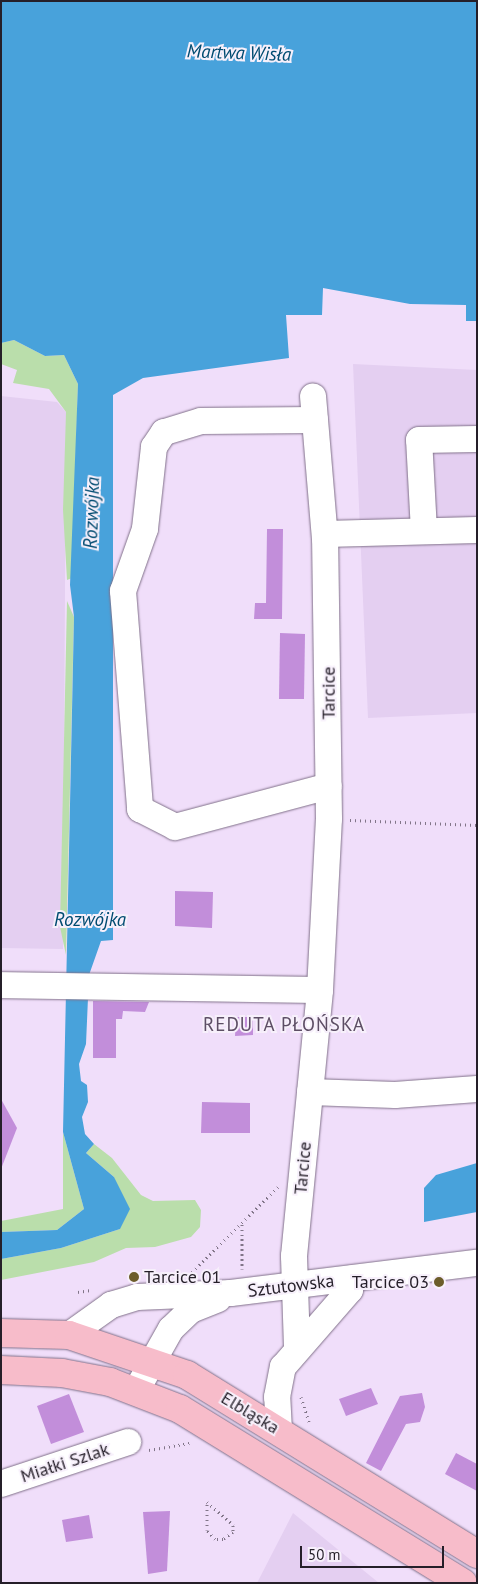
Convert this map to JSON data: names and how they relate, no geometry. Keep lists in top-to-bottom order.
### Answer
{
  "streets": {
    "main road": ["Elbląska"],
    "street": ["Tarcice", "Sztutowska", "Miałki Szlak"]
  },
  "crossings": [
    ["Tarcice", "Sztutowska"],
    ["Sztutowska", "Elbląska"]
  ],
  "districts": ["REDUTA PŁOŃSKA"],
  "water": ["Martwa Wisła", "Rozwójka"],
  "places": ["Tarcice 01", "Tarcice 03"],
  "scale_bar": "50 m"
}
